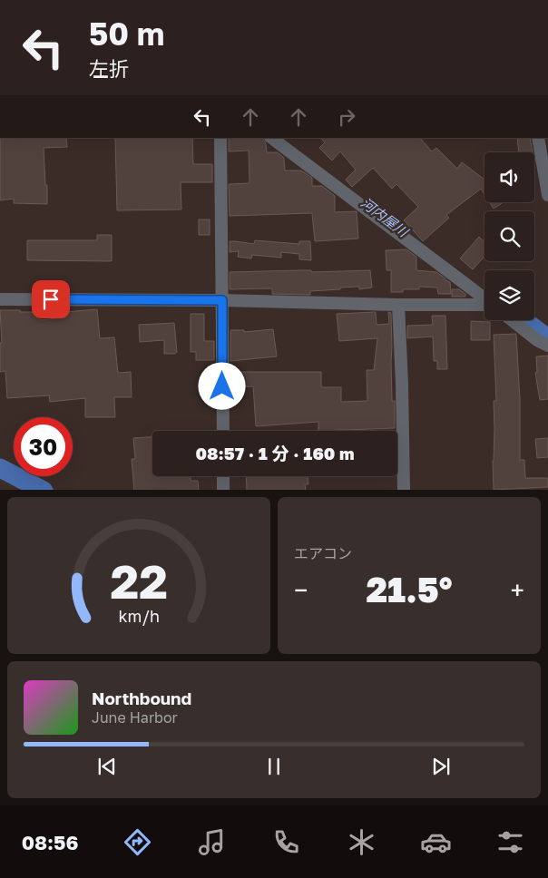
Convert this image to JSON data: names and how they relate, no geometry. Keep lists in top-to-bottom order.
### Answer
{
  "water": ["河内屋川"],
  "page": {
    "turn": ["50 m", "左折"],
    "limit": "30",
    "trip": "08:57 · 1 分 · 160 m",
    "tile": "エアコン",
    "heat": ["−", "21.5°", "+"],
    "song": ["Northbound", "June Harbor"],
    "tabs": "08:56",
    "gauge": ["22", "km/h"]
  }
}
